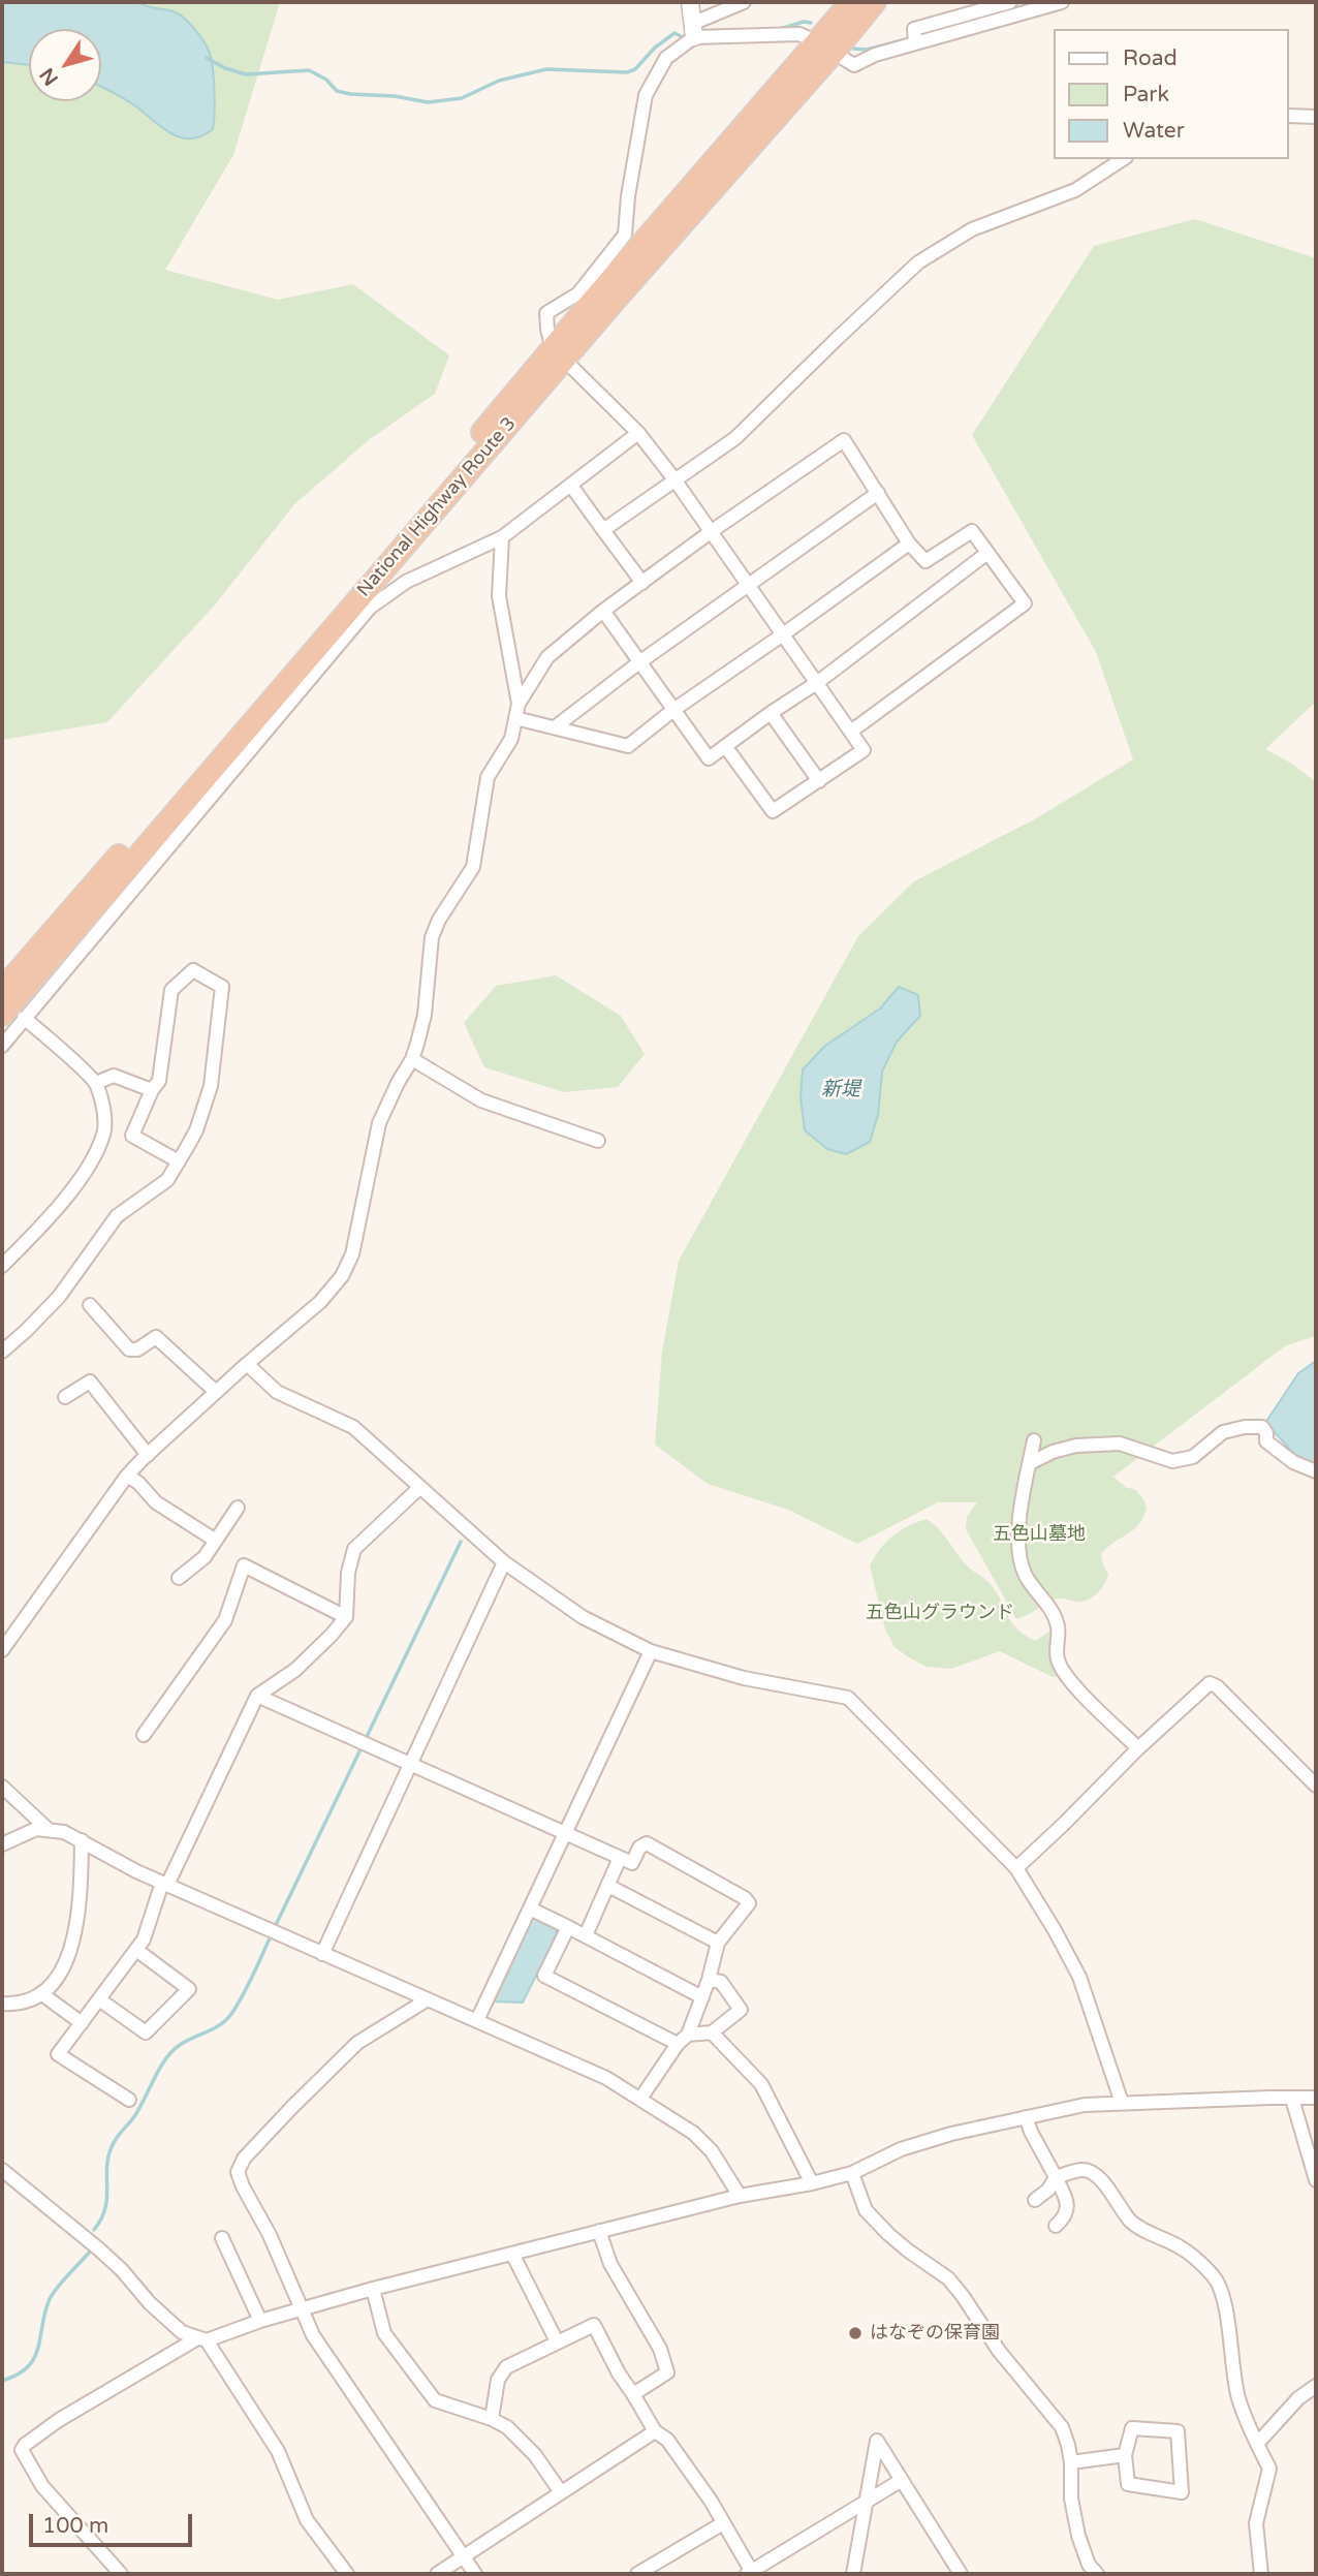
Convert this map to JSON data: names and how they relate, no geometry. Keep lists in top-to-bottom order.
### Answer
{
  "streets": {
    "highway": ["National Highway Route 3"]
  },
  "water": ["新堤"],
  "parks": ["五色山墓地", "五色山グラウンド"],
  "places": ["はなぞの保育園"],
  "legend": ["Road", "Park", "Water"],
  "scale_bar": "100 m",
  "north": "bottom left"
}
